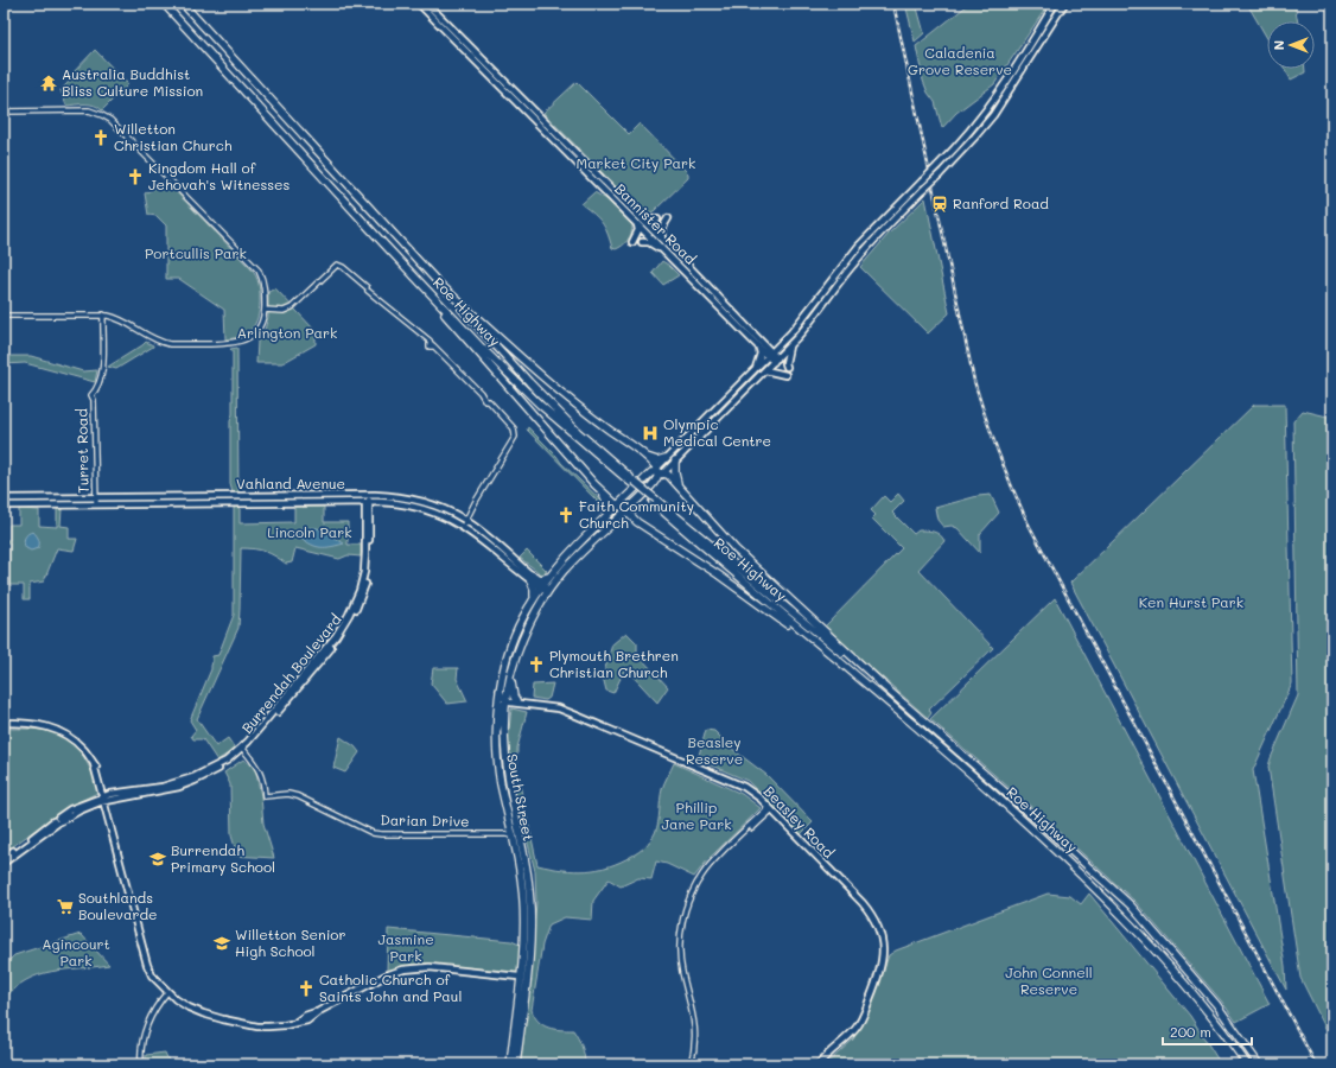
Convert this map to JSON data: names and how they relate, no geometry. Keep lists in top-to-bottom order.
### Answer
{
  "streets": {
    "highway": ["Roe Highway", "South Street"],
    "main road": [
      "Bannister Road",
      "Vahland Avenue",
      "Burrendah Boulevard",
      "Beasley Road"
    ],
    "street": ["Turret Road", "Darian Drive"]
  },
  "crossings": [
    ["Bannister Road", "South Street"],
    ["Turret Road", "Vahland Avenue"],
    ["Vahland Avenue", "Burrendah Boulevard"],
    ["Vahland Avenue", "South Street"],
    ["Burrendah Boulevard", "Darian Drive"],
    ["South Street", "Darian Drive"],
    ["South Street", "Beasley Road"]
  ],
  "parks": [
    "Caladenia Grove Reserve",
    "Market City Park",
    "Portcullis Park",
    "Arlington Park",
    "Lincoln Park",
    "Ken Hurst Park",
    "Beasley Reserve",
    "Phillip Jane Park",
    "Jasmine Park",
    "Agincourt Park",
    "John Connell Reserve"
  ],
  "places": {
    "temple": ["Australia Buddhist Bliss Culture Mission"],
    "church": [
      "Willetton Christian Church",
      "Kingdom Hall of Jehovah's Witnesses",
      "Faith Community Church",
      "Plymouth Brethren Christian Church",
      "Catholic Church of Saints John and Paul"
    ],
    "station": ["Ranford Road"],
    "hospital": ["Olympic Medical Centre"],
    "school or university": ["Burrendah Primary School", "Willetton Senior High School"],
    "supermarket": ["Southlands Boulevarde"]
  },
  "scale_bar": "200 m",
  "north": "left"
}
